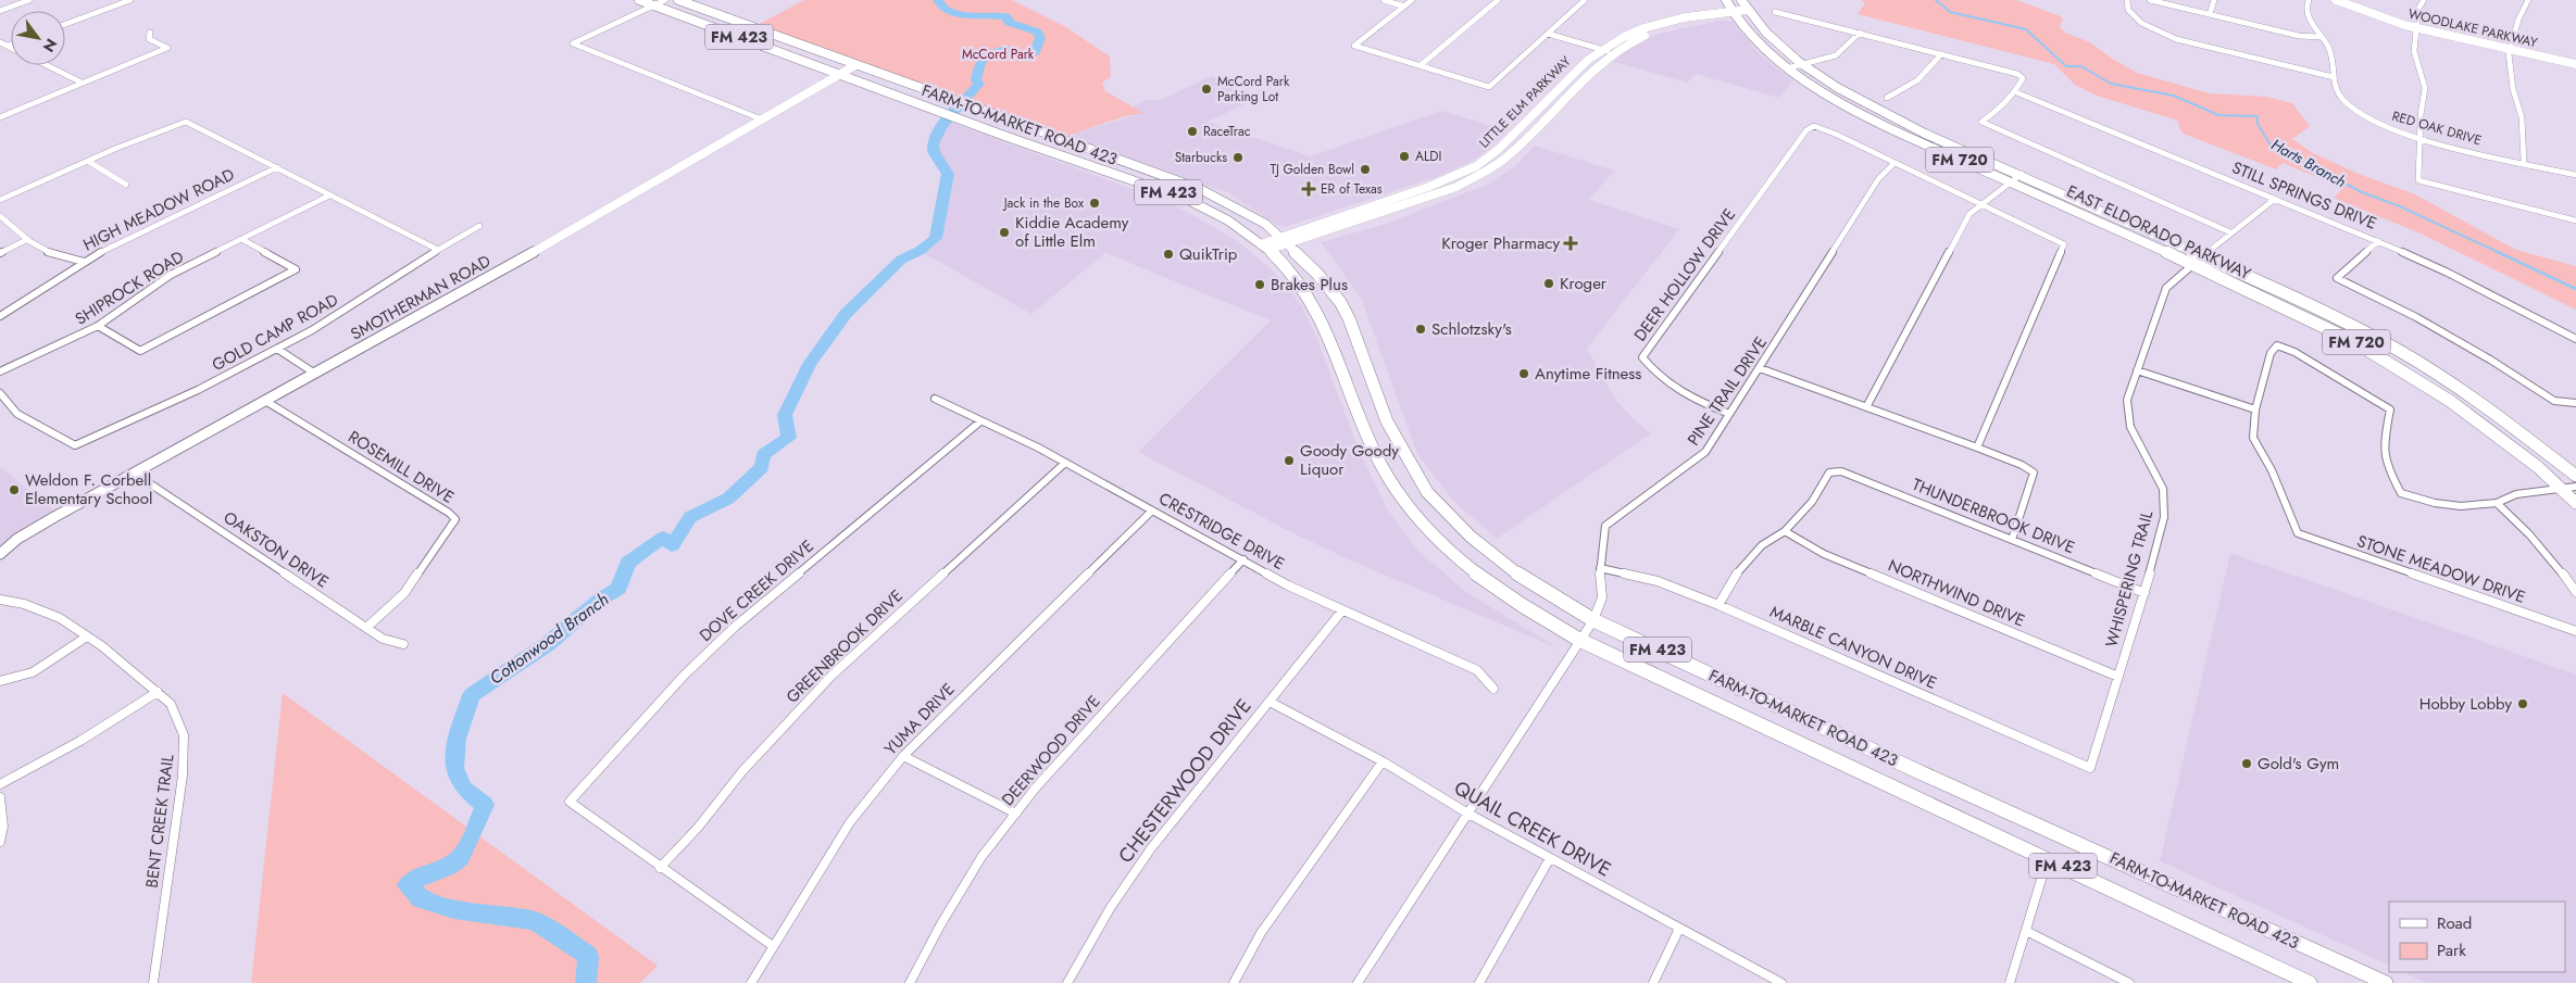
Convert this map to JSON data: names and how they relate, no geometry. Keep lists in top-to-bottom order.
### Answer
{
  "streets": {
    "main road": [
      "WOODLAKE PARKWAY",
      "FM 423",
      "LITTLE ELM PARKWAY",
      "FARM-TO-MARKET ROAD 423",
      "FM 720",
      "EAST ELDORADO PARKWAY",
      "SMOTHERMAN ROAD"
    ],
    "street": [
      "RED OAK DRIVE",
      "STILL SPRINGS DRIVE",
      "HIGH MEADOW ROAD",
      "DEER HOLLOW DRIVE",
      "SHIPROCK ROAD",
      "GOLD CAMP ROAD",
      "PINE TRAIL DRIVE",
      "ROSEMILL DRIVE",
      "THUNDERBROOK DRIVE",
      "CRESTRIDGE DRIVE",
      "OAKSTON DRIVE",
      "STONE MEADOW DRIVE",
      "WHISPERING TRAIL",
      "DOVE CREEK DRIVE",
      "NORTHWIND DRIVE",
      "GREENBROOK DRIVE",
      "MARBLE CANYON DRIVE",
      "YUMA DRIVE",
      "DEERWOOD DRIVE",
      "CHESTERWOOD DRIVE",
      "BENT CREEK TRAIL",
      "QUAIL CREEK DRIVE"
    ]
  },
  "crossings": [
    ["LITTLE ELM PARKWAY", "FARM-TO-MARKET ROAD 423"],
    ["LITTLE ELM PARKWAY", "EAST ELDORADO PARKWAY"],
    ["FARM-TO-MARKET ROAD 423", "SMOTHERMAN ROAD"],
    ["FARM-TO-MARKET ROAD 423", "PINE TRAIL DRIVE"],
    ["STILL SPRINGS DRIVE", "WHISPERING TRAIL"],
    ["EAST ELDORADO PARKWAY", "WHISPERING TRAIL"],
    ["DEER HOLLOW DRIVE", "PINE TRAIL DRIVE"],
    ["SMOTHERMAN ROAD", "ROSEMILL DRIVE"],
    ["SMOTHERMAN ROAD", "OAKSTON DRIVE"],
    ["PINE TRAIL DRIVE", "MARBLE CANYON DRIVE"],
    ["PINE TRAIL DRIVE", "QUAIL CREEK DRIVE"],
    ["ROSEMILL DRIVE", "OAKSTON DRIVE"],
    ["THUNDERBROOK DRIVE", "WHISPERING TRAIL"],
    ["THUNDERBROOK DRIVE", "NORTHWIND DRIVE"],
    ["CRESTRIDGE DRIVE", "DOVE CREEK DRIVE"],
    ["CRESTRIDGE DRIVE", "GREENBROOK DRIVE"],
    ["CRESTRIDGE DRIVE", "YUMA DRIVE"],
    ["CRESTRIDGE DRIVE", "DEERWOOD DRIVE"],
    ["CRESTRIDGE DRIVE", "CHESTERWOOD DRIVE"],
    ["WHISPERING TRAIL", "NORTHWIND DRIVE"],
    ["WHISPERING TRAIL", "MARBLE CANYON DRIVE"],
    ["DOVE CREEK DRIVE", "GREENBROOK DRIVE"],
    ["CHESTERWOOD DRIVE", "QUAIL CREEK DRIVE"]
  ],
  "water": ["Harts Branch", "Cottonwood Branch"],
  "parks": ["McCord Park"],
  "places": {
    "other": [
      "McCord Park Parking Lot",
      "RaceTrac",
      "ALDI",
      "Starbucks",
      "TJ Golden Bowl",
      "Jack in the Box",
      "Kiddie Academy of Little Elm",
      "QuikTrip",
      "Kroger",
      "Brakes Plus",
      "Schlotzsky's",
      "Anytime Fitness",
      "Goody Goody Liquor",
      "Weldon F. Corbell Elementary School",
      "Hobby Lobby",
      "Gold's Gym"
    ],
    "health": ["ER of Texas", "Kroger Pharmacy"]
  },
  "legend": ["Road", "Park"],
  "north": "bottom right"
}
